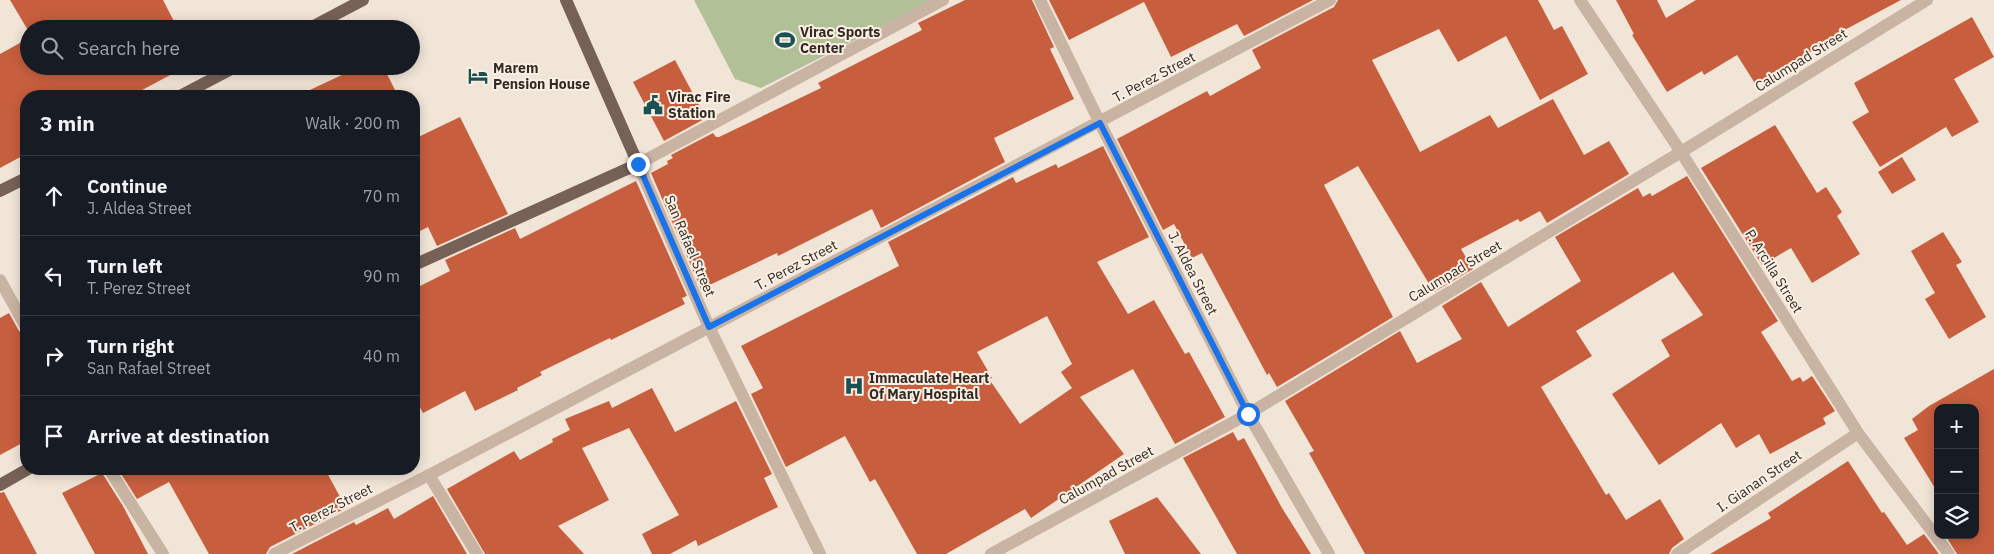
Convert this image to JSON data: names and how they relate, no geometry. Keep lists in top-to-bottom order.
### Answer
{
  "streets": {
    "main road": ["San Rafael Street"],
    "street": [
      "Calumpad Street",
      "T. Perez Street",
      "P. Arcilla Street",
      "J. Aldea Street",
      "I. Gianan Street"
    ]
  },
  "crossings": [
    ["Calumpad Street", "P. Arcilla Street"],
    ["Calumpad Street", "J. Aldea Street"],
    ["T. Perez Street", "San Rafael Street"],
    ["T. Perez Street", "J. Aldea Street"],
    ["P. Arcilla Street", "I. Gianan Street"]
  ],
  "places": {
    "sports": ["Virac Sports Center"],
    "hotel": ["Marem Pension House"],
    "public building": ["Virac Fire Station"],
    "hospital": ["Immaculate Heart Of Mary Hospital"]
  },
  "page": {
    "search": "Search here",
    "heading": ["3 min", "Walk · 200 m"],
    "list": [
      ["Continue", "J. Aldea Street", "70 m"],
      ["Turn left", "T. Perez Street", "90 m"],
      ["Turn right", "San Rafael Street", "40 m"],
      "Arrive at destination"
    ],
    "map_buttons": ["+", "−"]
  }
}
